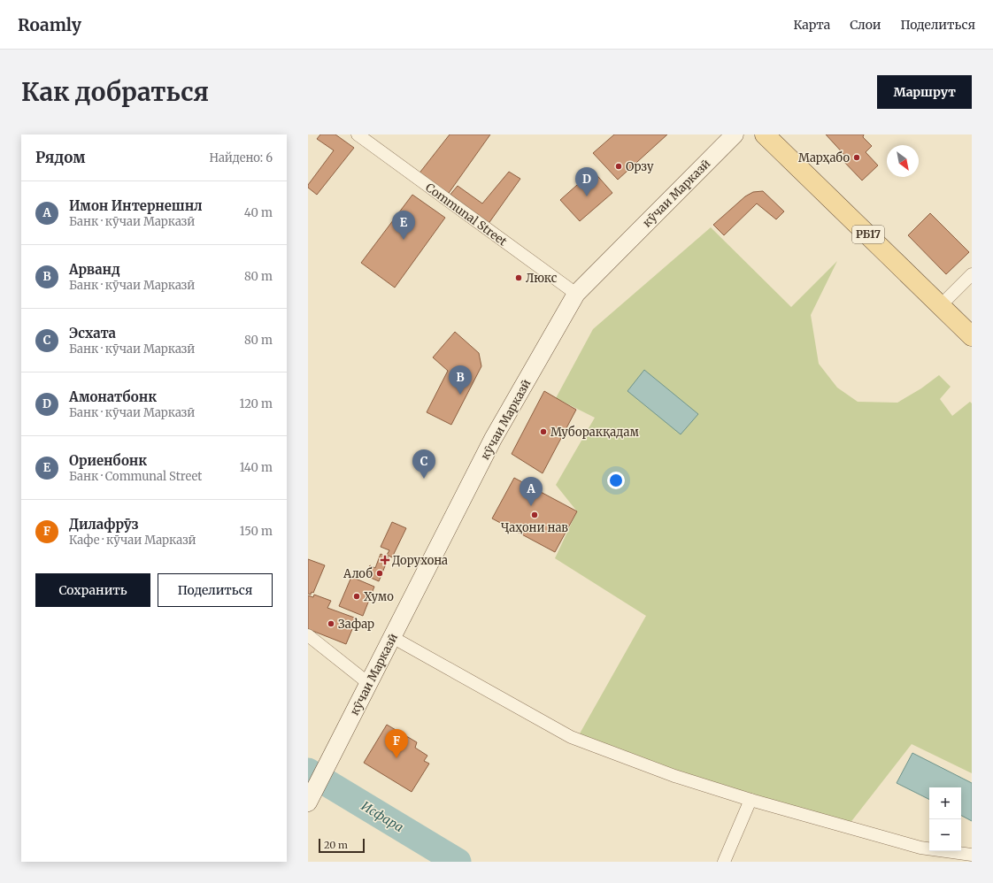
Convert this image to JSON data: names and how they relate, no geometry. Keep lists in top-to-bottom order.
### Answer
{
  "streets": {
    "main road": ["кӯчаи Марказӣ", "РБ17"],
    "street": ["Communal Street"]
  },
  "crossings": [
    ["кӯчаи Марказӣ", "Communal Street"]
  ],
  "water": ["Исфара"],
  "places": {
    "other": [
      "Марҳабо",
      "Орзу",
      "Люкс",
      "Муборакқадам",
      "Ҷаҳони нав",
      "Алоб",
      "Хумо",
      "Зафар"
    ],
    "health": ["Дорухона"]
  },
  "scale_bar": "20 m",
  "north": "bottom right",
  "page": {
    "header": "Roamly",
    "nav": ["Карта", "Слои", "Поделиться"],
    "buttons": [
      "Маршрут",
      ["Сохранить", "Поделиться"]
    ],
    "title": "Как добраться",
    "heading": ["Рядом", "Найдено: 6"],
    "pins": [
      "D",
      "E",
      "B",
      "C",
      "A",
      "F"
    ],
    "list": [
      {
        "mark": "A",
        "name": "Имон Интернешнл",
        "note": "Банк · кӯчаи Марказӣ",
        "value": "40 m"
      },
      {
        "mark": "B",
        "name": "Арванд",
        "note": "Банк · кӯчаи Марказӣ",
        "value": "80 m"
      },
      {
        "mark": "C",
        "name": "Эсхата",
        "note": "Банк · кӯчаи Марказӣ",
        "value": "80 m"
      },
      {
        "mark": "D",
        "name": "Амонатбонк",
        "note": "Банк · кӯчаи Марказӣ",
        "value": "120 m"
      },
      {
        "mark": "E",
        "name": "Ориенбонк",
        "note": "Банк · Communal Street",
        "value": "140 m"
      },
      {
        "mark": "F",
        "name": "Дилафрӯз",
        "note": "Кафе · кӯчаи Марказӣ",
        "value": "150 m"
      }
    ],
    "map_buttons": ["+", "−"],
    "scale": "20 m"
  }
}
